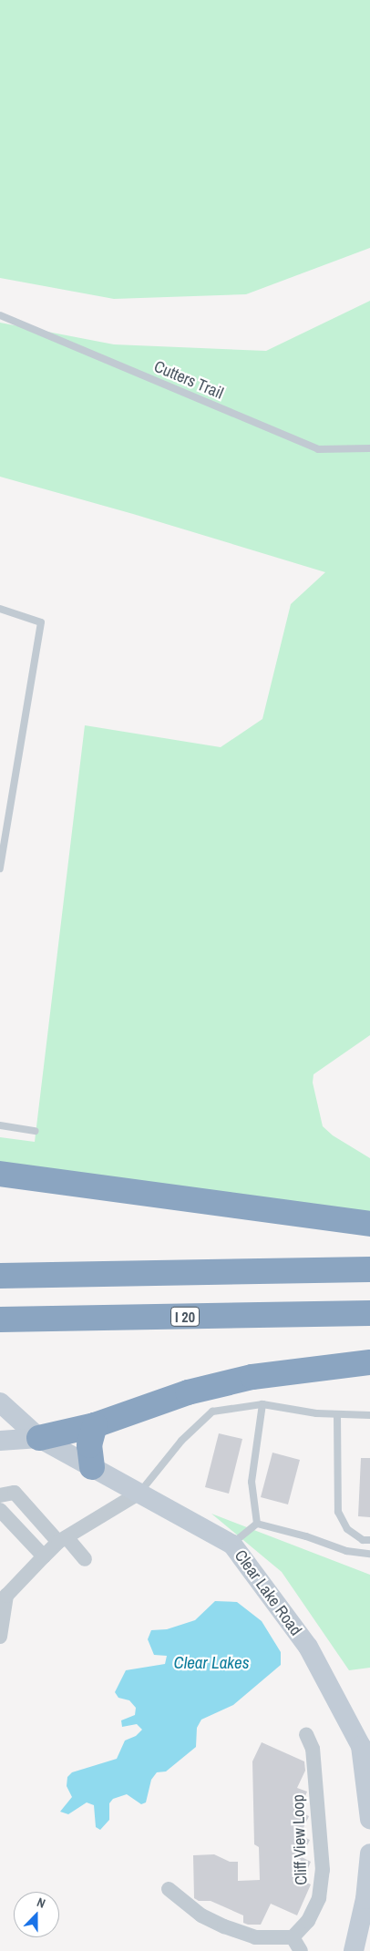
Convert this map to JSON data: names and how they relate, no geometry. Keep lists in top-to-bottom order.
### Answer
{
  "streets": {
    "highway": ["I 20"],
    "street": ["Clear Lake Road", "Cliff View Loop"],
    "lane": ["Cutters Trail"]
  },
  "water": ["Clear Lakes"],
  "north": "top"
}
